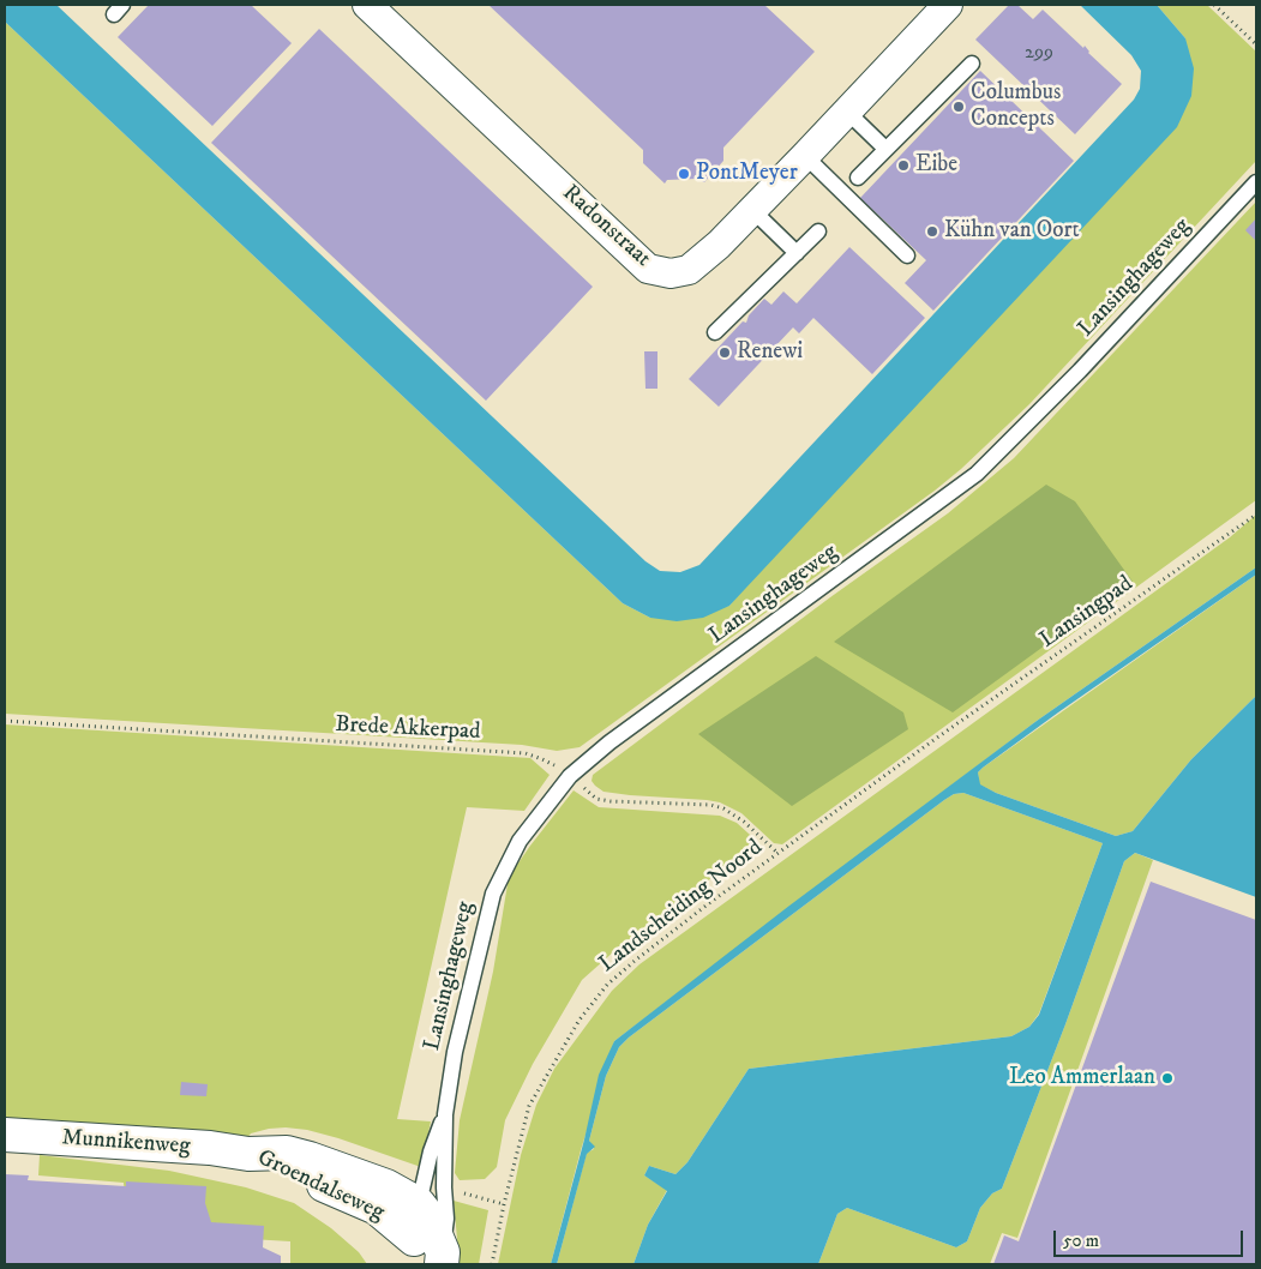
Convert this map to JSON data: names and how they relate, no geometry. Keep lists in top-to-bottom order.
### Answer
{
  "streets": {
    "street": ["Radonstraat", "Munnikenweg", "Groendalseweg"],
    "lane": ["Lansinghageweg"],
    "path": ["Lansingpad", "Brede Akkerpad", "Landscheiding Noord"]
  },
  "crossings": [
    ["Lansinghageweg", "Brede Akkerpad"],
    ["Lansinghageweg", "Groendalseweg"],
    ["Lansingpad", "Landscheiding Noord"],
    ["Brede Akkerpad", "Landscheiding Noord"],
    ["Munnikenweg", "Groendalseweg"]
  ],
  "places": [
    "Columbus Concepts",
    "Eibe",
    "PontMeyer",
    "Kühn van Oort",
    "Renewi",
    "Leo Ammerlaan"
  ],
  "house_numbers": ["299"],
  "scale_bar": "50 m"
}
